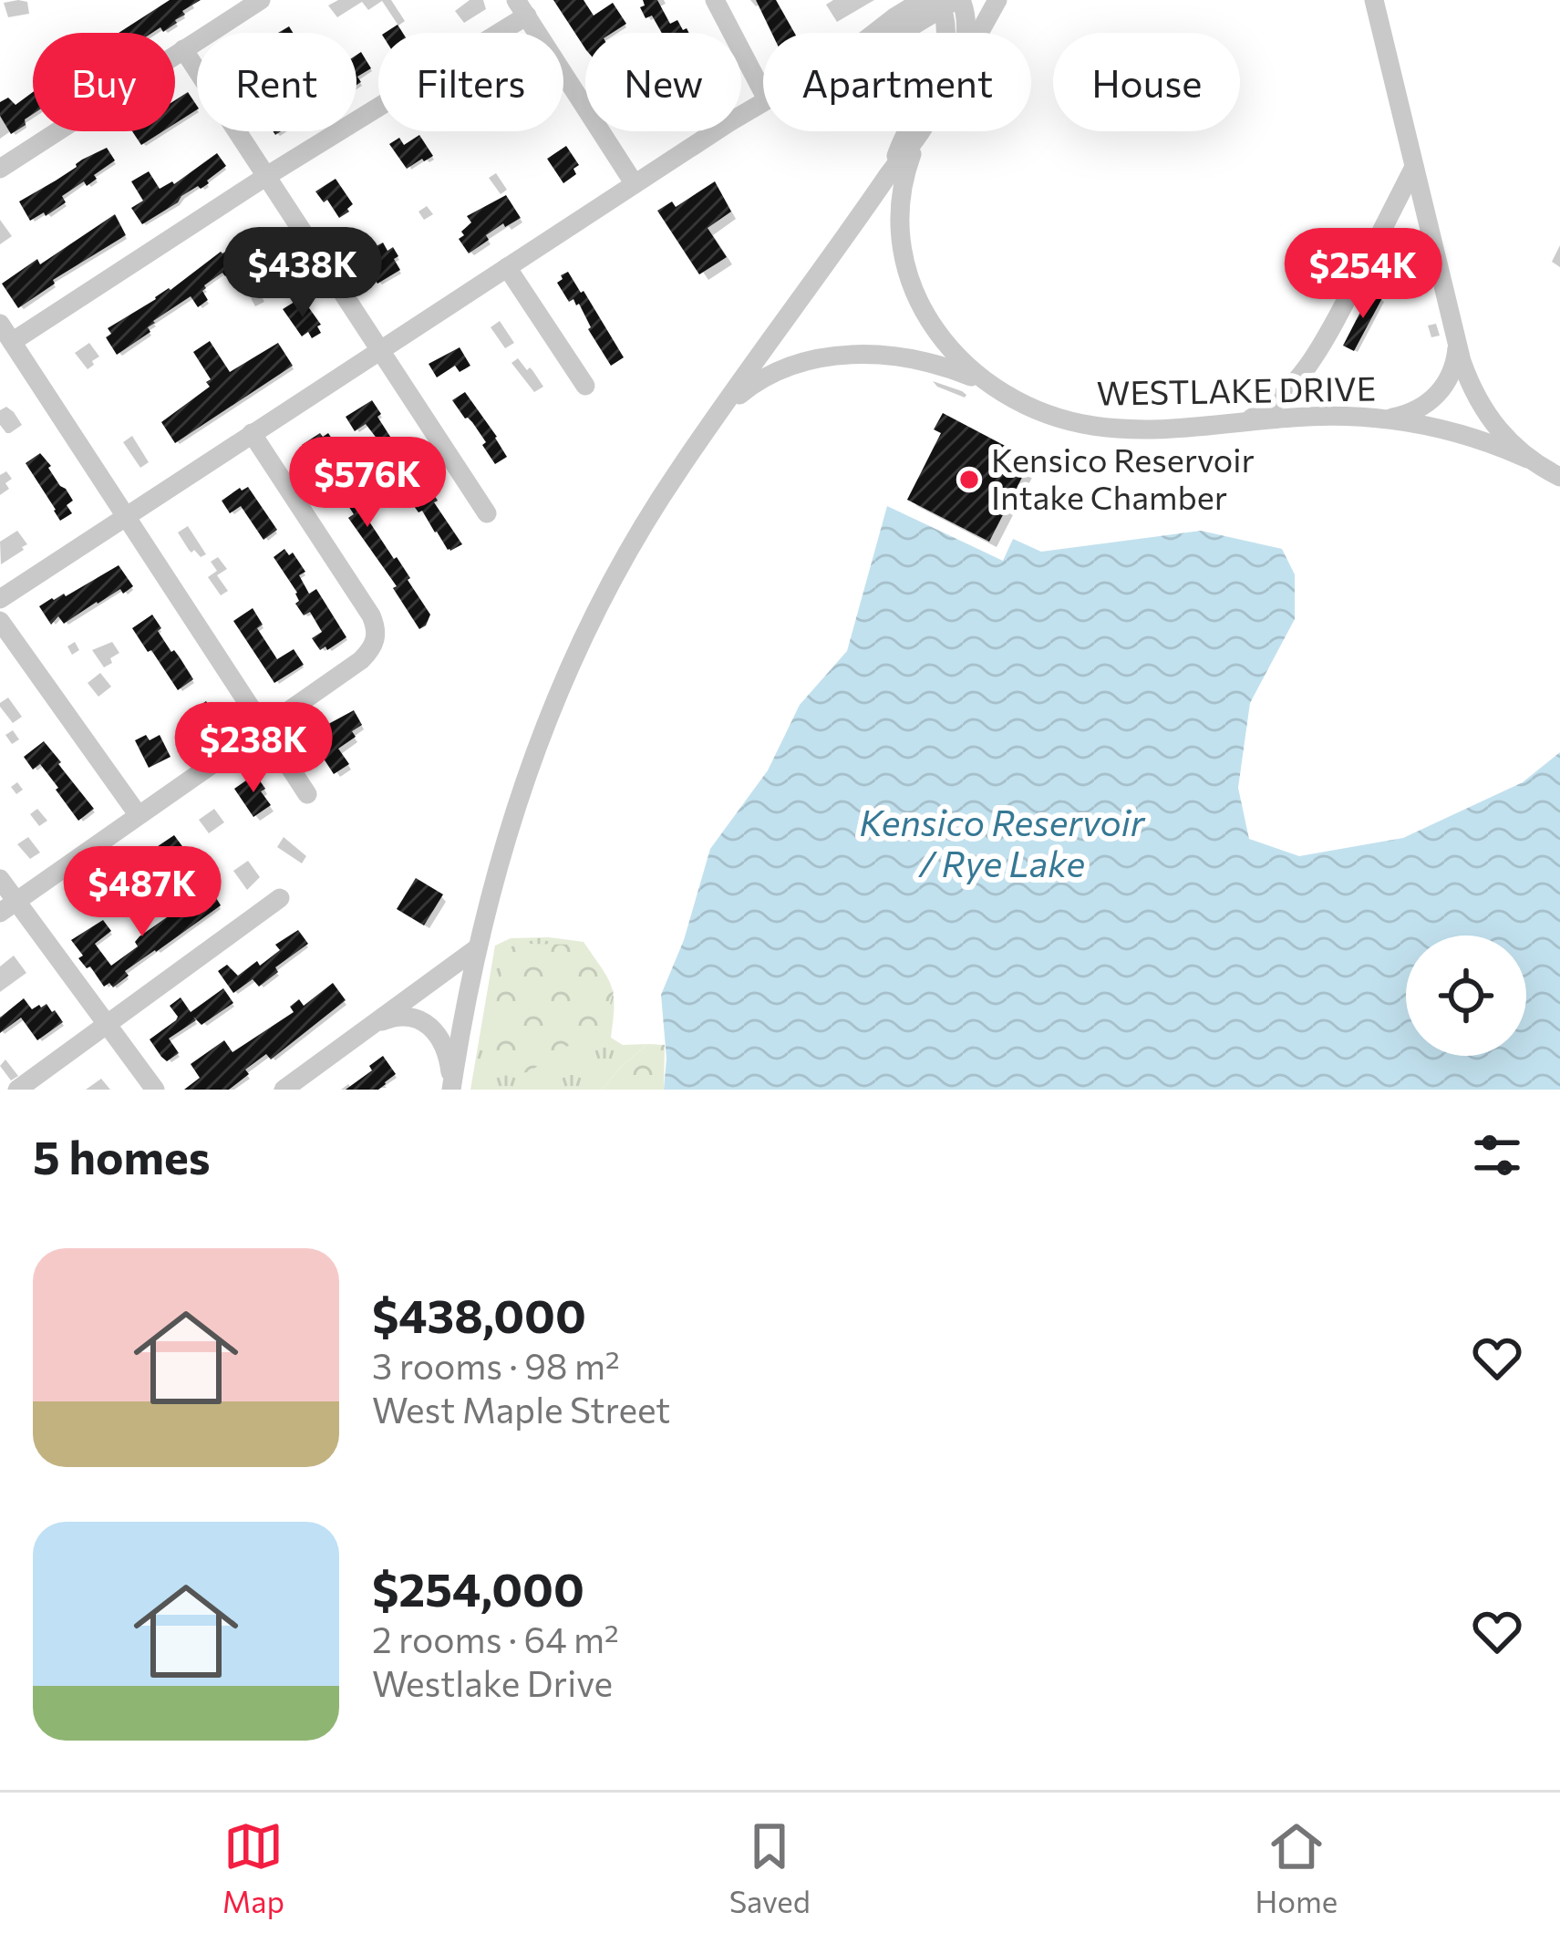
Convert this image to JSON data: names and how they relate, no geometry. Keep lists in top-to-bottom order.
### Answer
{
  "streets": {
    "street": ["WESTLAKE DRIVE"]
  },
  "water": ["Kensico Reservoir / Rye Lake"],
  "places": ["Kensico Reservoir Intake Chamber"],
  "page": {
    "chip": [
      "Buy",
      "Rent",
      "Filters",
      "New",
      "Apartment",
      "House"
    ],
    "price": [
      "$438K",
      "$254K",
      "$576K",
      "$238K",
      "$487K"
    ],
    "heading": "5 homes",
    "list": [
      {
        "name": "$438,000",
        "note": "3 rooms · 98 m² · West Maple Street"
      },
      {
        "name": "$254,000",
        "note": "2 rooms · 64 m² · Westlake Drive"
      }
    ],
    "tabs": ["Map", "Saved", "Home"]
  }
}
